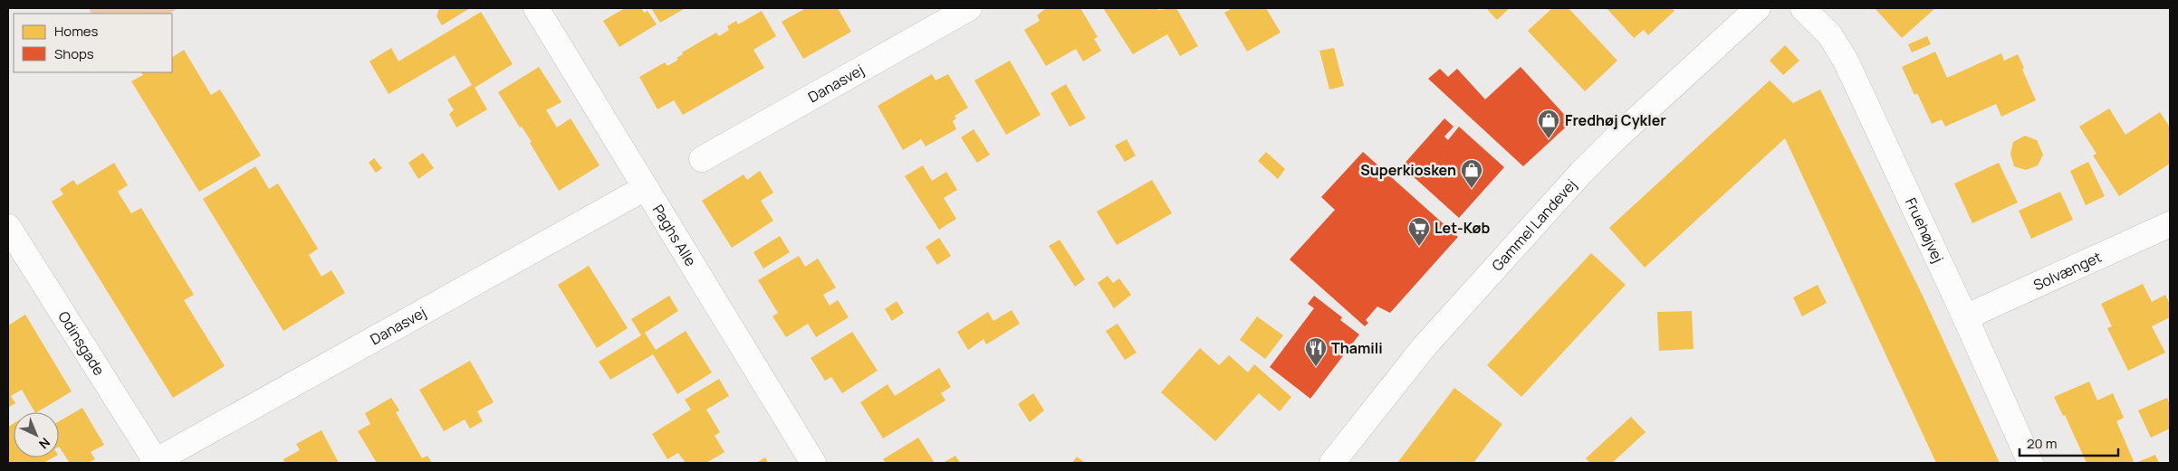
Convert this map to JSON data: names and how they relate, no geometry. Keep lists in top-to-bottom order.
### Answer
{
  "streets": {
    "street": [
      "Danasvej",
      "Gammel Landevej",
      "Fruehøjvej",
      "Paghs Alle",
      "Solvænget",
      "Odinsgade"
    ]
  },
  "crossings": [
    ["Danasvej", "Paghs Alle"],
    ["Danasvej", "Odinsgade"],
    ["Fruehøjvej", "Solvænget"]
  ],
  "places": {
    "shop": ["Fredhøj Cykler", "Superkiosken"],
    "supermarket": ["Let-Køb"],
    "restaurant": ["Thamili"]
  },
  "legend": ["Homes", "Shops"],
  "scale_bar": "20 m",
  "north": "bottom right"
}
